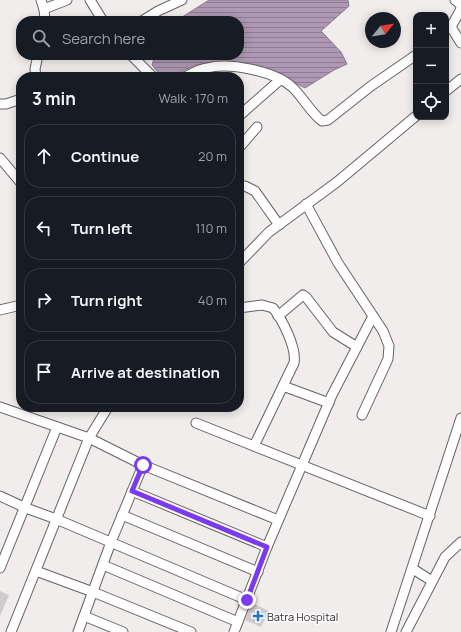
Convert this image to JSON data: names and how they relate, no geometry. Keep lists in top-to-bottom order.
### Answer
{
  "places": {
    "health": ["Batra Hospital"]
  },
  "north": "top right",
  "page": {
    "map_buttons": ["+", "−"],
    "search": "Search here",
    "heading": ["3 min", "Walk · 170 m"],
    "list": [
      ["Continue", "20 m"],
      ["Turn left", "110 m"],
      ["Turn right", "40 m"],
      "Arrive at destination"
    ]
  }
}
